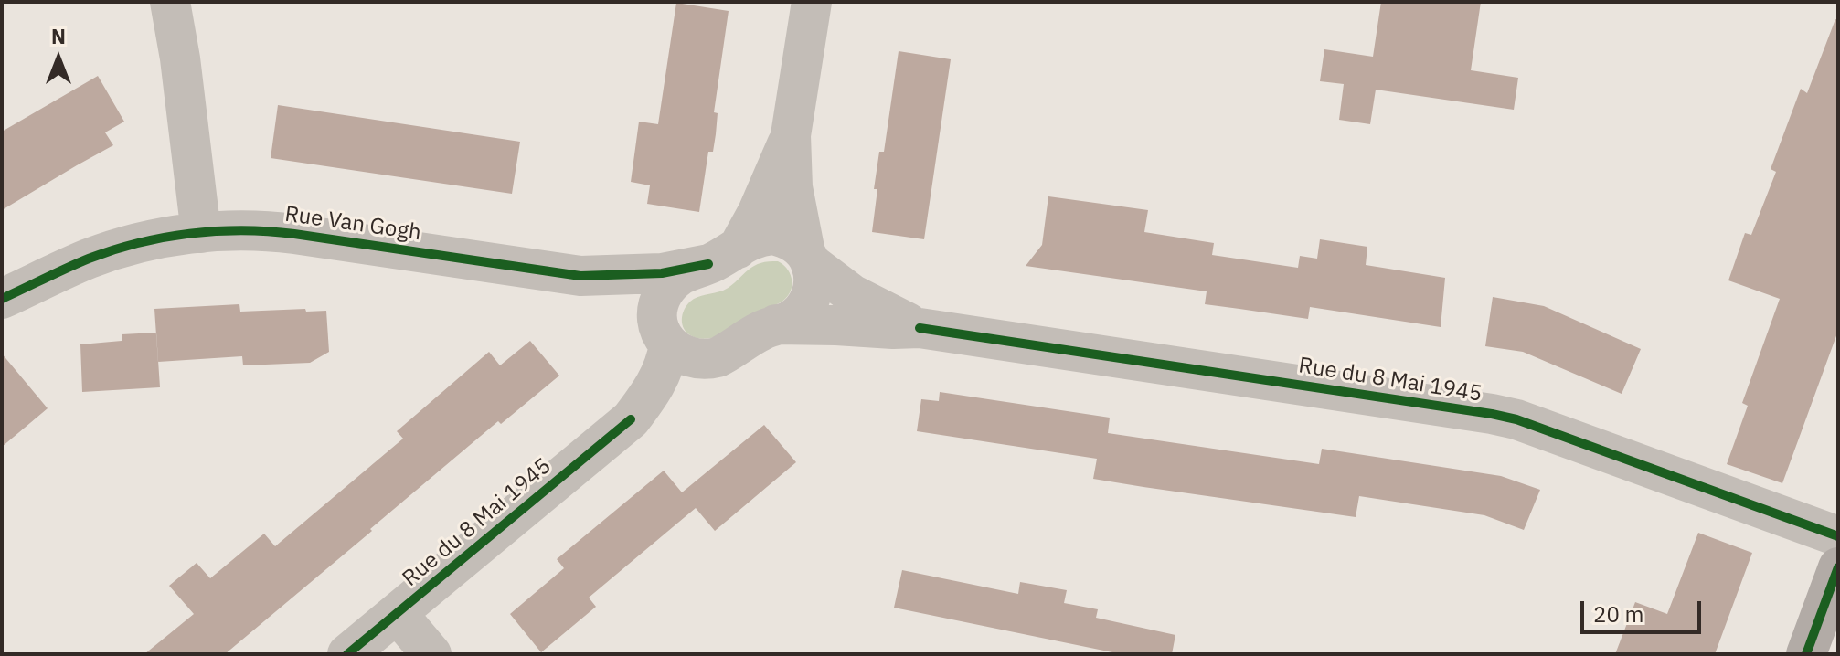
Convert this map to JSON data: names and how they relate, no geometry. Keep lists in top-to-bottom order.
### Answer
{
  "streets": {
    "street": ["Rue Van Gogh", "Rue du 8 Mai 1945"]
  },
  "crossings": [
    ["Rue Van Gogh", "Rue du 8 Mai 1945"]
  ],
  "scale_bar": "20 m",
  "north": "top"
}
